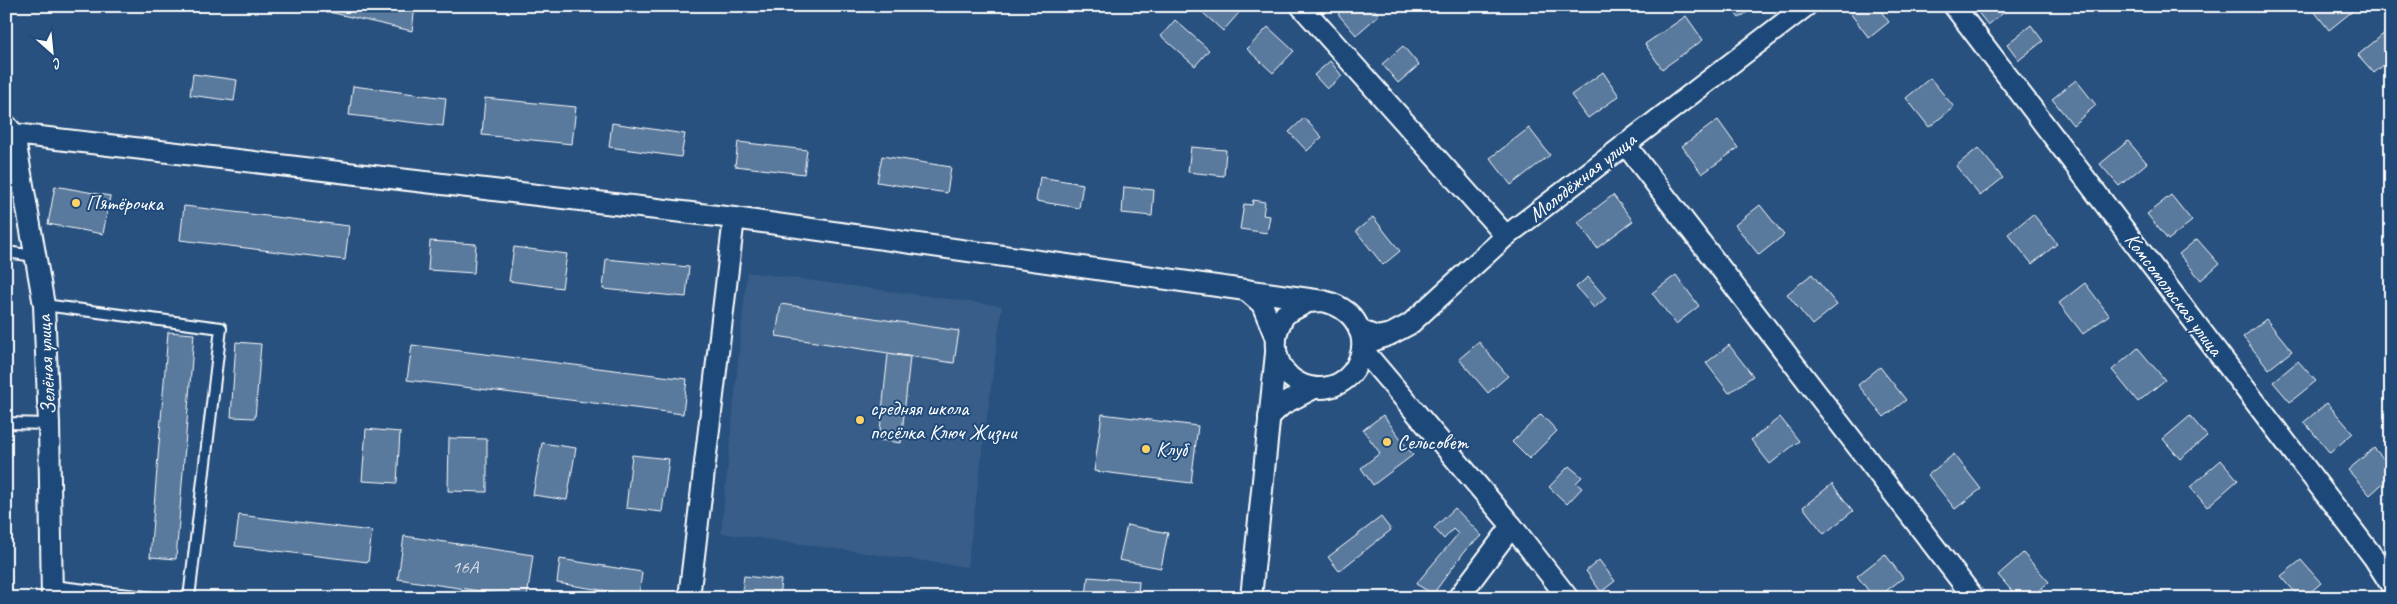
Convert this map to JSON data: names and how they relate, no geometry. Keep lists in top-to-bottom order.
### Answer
{
  "streets": {
    "street": ["Молодёжная улица", "Комсомольская улица", "Зелёная улица"]
  },
  "places": [
    "Пятёрочка",
    "средняя школа посёлка Ключ Жизни",
    "Сельсовет",
    "Клуб"
  ],
  "house_numbers": ["16А"],
  "north": "bottom right"
}
